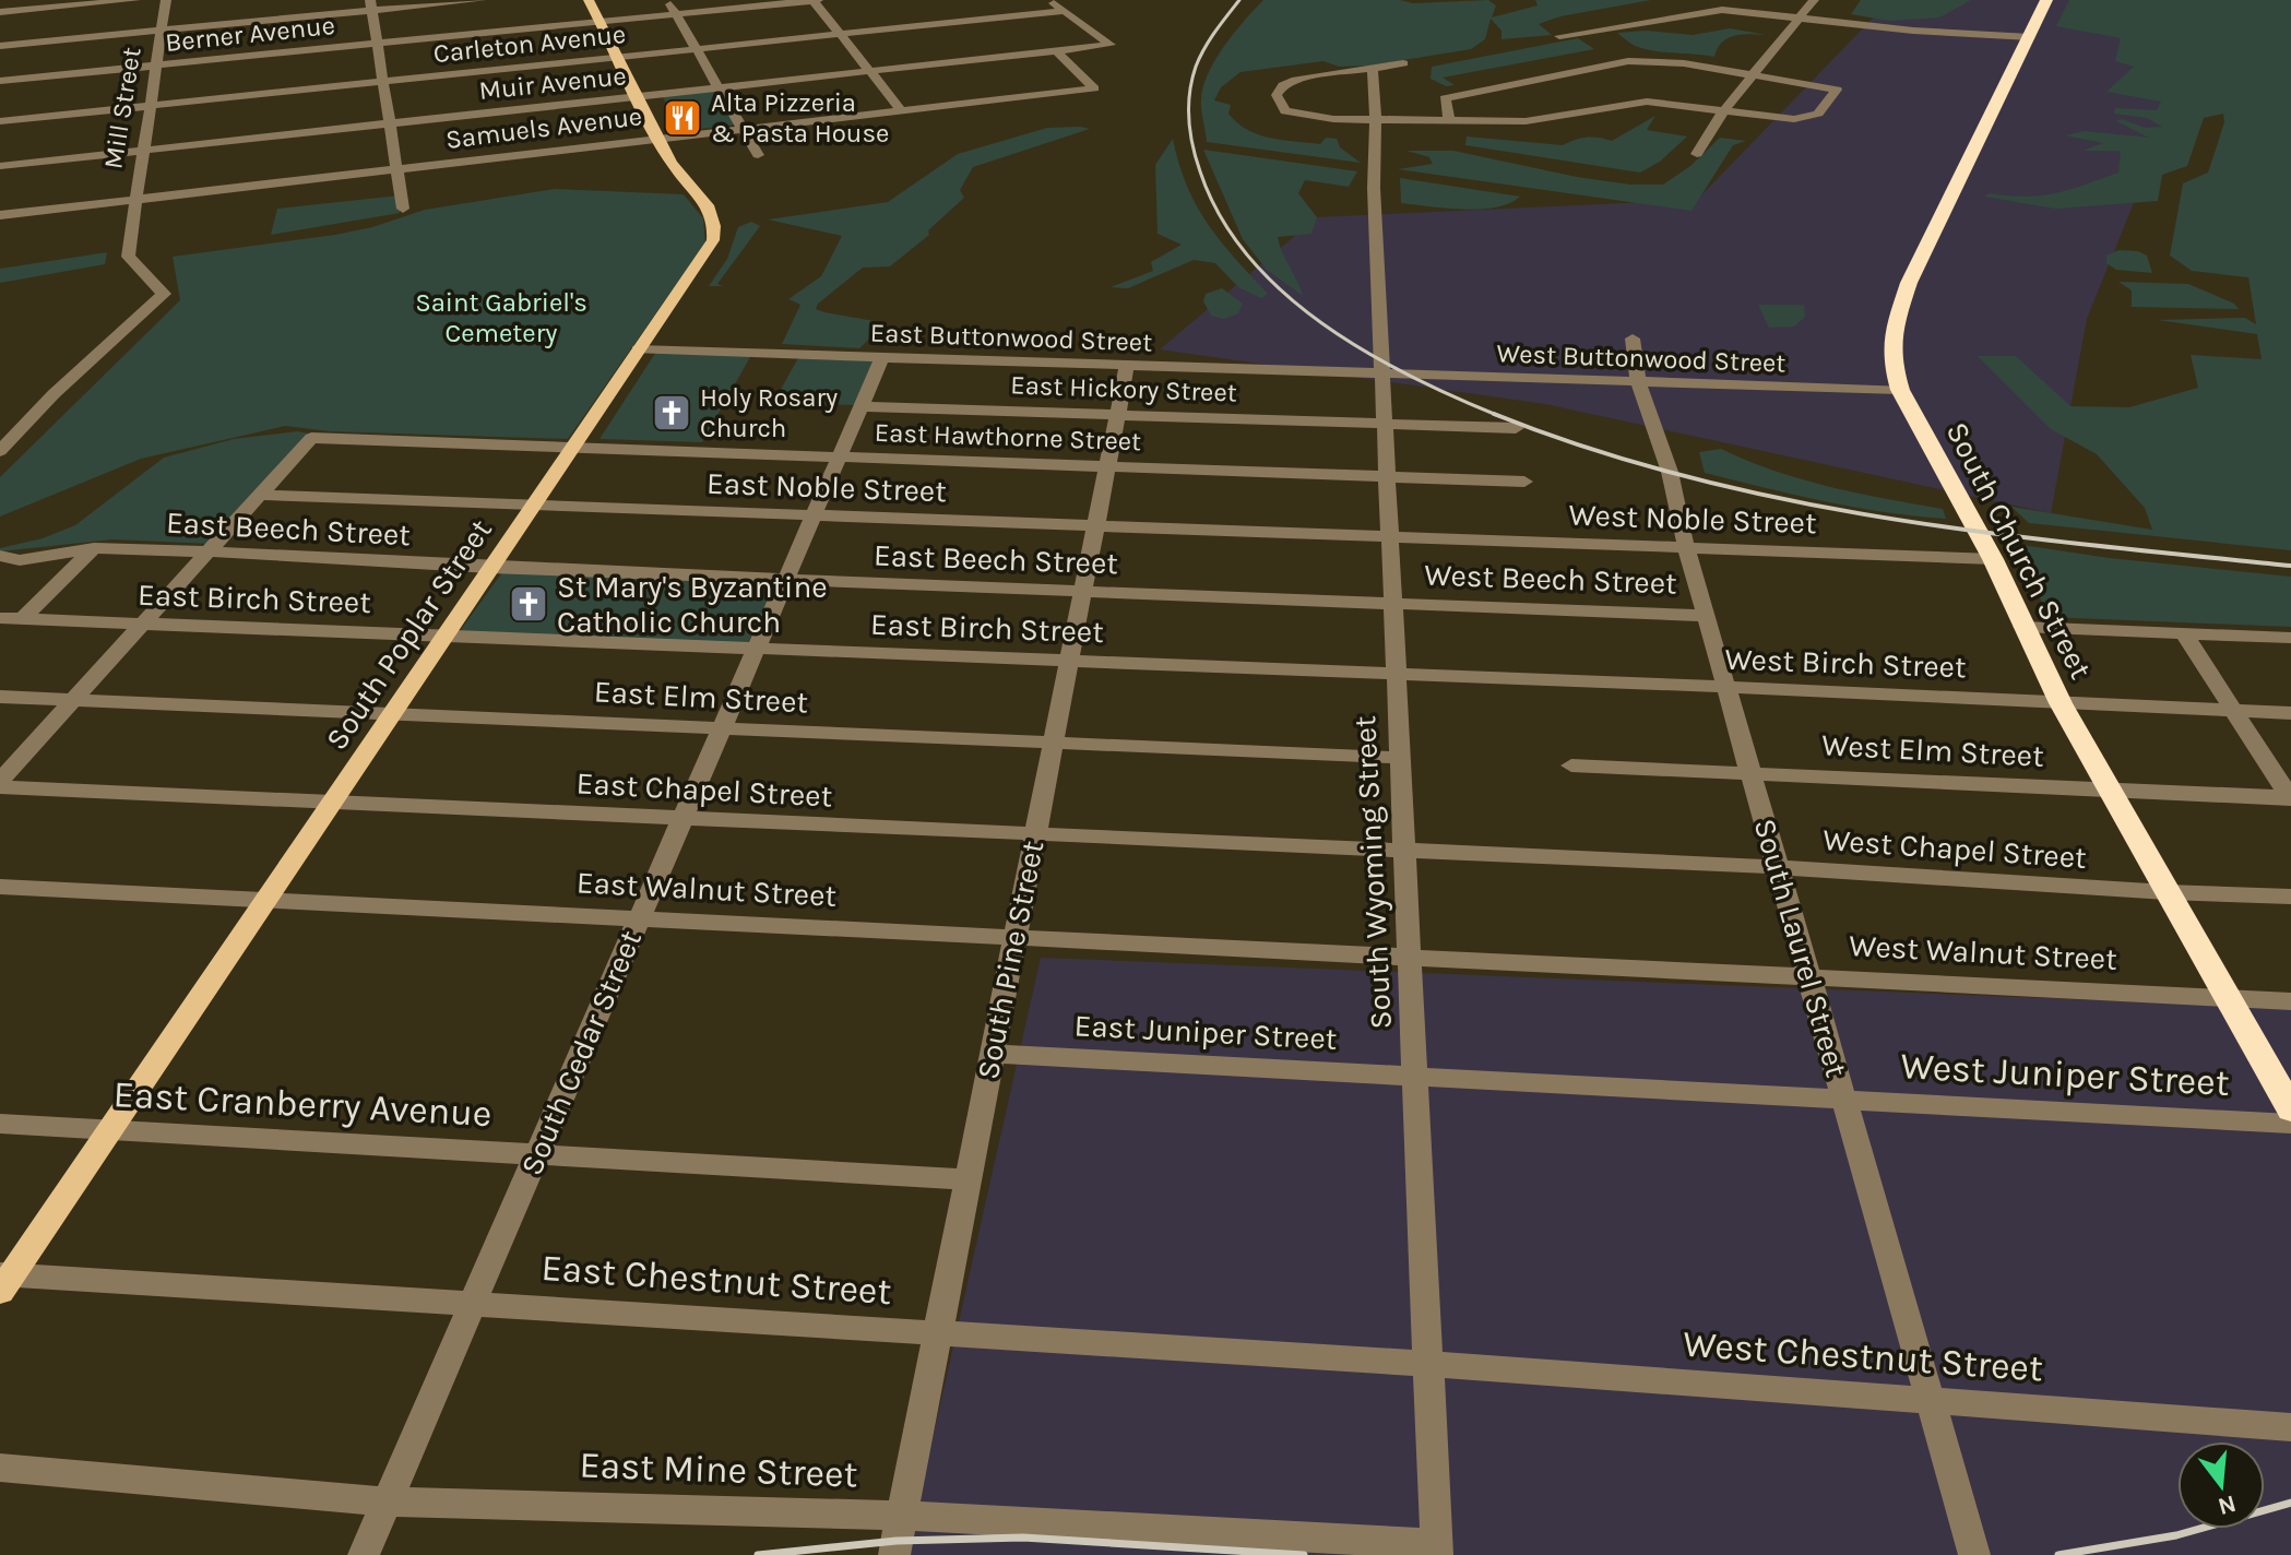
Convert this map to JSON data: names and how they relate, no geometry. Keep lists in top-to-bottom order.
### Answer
{
  "streets": {
    "highway": ["South Church Street"],
    "main road": ["South Poplar Street"],
    "street": [
      "Berner Avenue",
      "Carleton Avenue",
      "Muir Avenue",
      "Mill Street",
      "Samuels Avenue",
      "East Buttonwood Street",
      "West Buttonwood Street",
      "East Hickory Street",
      "East Hawthorne Street",
      "East Noble Street",
      "West Noble Street",
      "East Beech Street",
      "West Beech Street",
      "East Birch Street",
      "West Birch Street",
      "East Elm Street",
      "West Elm Street",
      "East Chapel Street",
      "West Chapel Street",
      "South Wyoming Street",
      "East Walnut Street",
      "South Laurel Street",
      "West Walnut Street",
      "South Pine Street",
      "East Juniper Street",
      "South Cedar Street",
      "West Juniper Street",
      "East Cranberry Avenue",
      "East Chestnut Street",
      "West Chestnut Street",
      "East Mine Street"
    ]
  },
  "crossings": [
    ["Berner Avenue", "Mill Street"],
    ["Berner Avenue", "South Poplar Street"],
    ["Carleton Avenue", "Muir Avenue"],
    ["Carleton Avenue", "Mill Street"],
    ["Carleton Avenue", "South Poplar Street"],
    ["Muir Avenue", "Mill Street"],
    ["Muir Avenue", "Samuels Avenue"],
    ["Muir Avenue", "South Poplar Street"],
    ["Mill Street", "Samuels Avenue"],
    ["Samuels Avenue", "South Poplar Street"],
    ["East Buttonwood Street", "West Buttonwood Street"],
    ["East Buttonwood Street", "South Poplar Street"],
    ["East Buttonwood Street", "South Wyoming Street"],
    ["East Buttonwood Street", "South Pine Street"],
    ["East Buttonwood Street", "South Cedar Street"],
    ["West Buttonwood Street", "South Church Street"],
    ["West Buttonwood Street", "South Wyoming Street"],
    ["West Buttonwood Street", "South Laurel Street"],
    ["East Hickory Street", "South Wyoming Street"],
    ["East Hickory Street", "South Pine Street"],
    ["East Hickory Street", "South Cedar Street"],
    ["East Hawthorne Street", "East Noble Street"],
    ["East Hawthorne Street", "South Poplar Street"],
    ["East Hawthorne Street", "South Wyoming Street"],
    ["East Hawthorne Street", "South Pine Street"],
    ["East Hawthorne Street", "South Cedar Street"],
    ["East Noble Street", "West Noble Street"],
    ["East Noble Street", "South Poplar Street"],
    ["East Noble Street", "South Wyoming Street"],
    ["East Noble Street", "South Pine Street"],
    ["East Noble Street", "South Cedar Street"],
    ["West Noble Street", "South Church Street"],
    ["West Noble Street", "South Wyoming Street"],
    ["West Noble Street", "South Laurel Street"],
    ["East Beech Street", "West Beech Street"],
    ["East Beech Street", "South Poplar Street"],
    ["East Beech Street", "South Wyoming Street"],
    ["East Beech Street", "South Pine Street"],
    ["East Beech Street", "South Cedar Street"],
    ["South Church Street", "West Birch Street"],
    ["South Church Street", "West Elm Street"],
    ["South Church Street", "West Chapel Street"],
    ["South Church Street", "West Walnut Street"],
    ["West Beech Street", "South Wyoming Street"],
    ["West Beech Street", "South Laurel Street"],
    ["East Birch Street", "South Poplar Street"],
    ["East Birch Street", "West Birch Street"],
    ["East Birch Street", "South Wyoming Street"],
    ["East Birch Street", "South Pine Street"],
    ["East Birch Street", "South Cedar Street"],
    ["South Poplar Street", "East Elm Street"],
    ["South Poplar Street", "East Chapel Street"],
    ["South Poplar Street", "East Walnut Street"],
    ["South Poplar Street", "East Cranberry Avenue"],
    ["South Poplar Street", "East Chestnut Street"],
    ["West Birch Street", "South Wyoming Street"],
    ["West Birch Street", "South Laurel Street"],
    ["East Elm Street", "South Wyoming Street"],
    ["East Elm Street", "South Pine Street"],
    ["East Elm Street", "South Cedar Street"],
    ["West Elm Street", "South Laurel Street"],
    ["East Chapel Street", "West Chapel Street"],
    ["East Chapel Street", "South Wyoming Street"],
    ["East Chapel Street", "South Pine Street"],
    ["East Chapel Street", "South Cedar Street"],
    ["West Chapel Street", "South Wyoming Street"],
    ["West Chapel Street", "South Laurel Street"],
    ["South Wyoming Street", "East Walnut Street"],
    ["South Wyoming Street", "West Walnut Street"],
    ["South Wyoming Street", "East Juniper Street"],
    ["South Wyoming Street", "West Juniper Street"],
    ["South Wyoming Street", "East Chestnut Street"],
    ["South Wyoming Street", "West Chestnut Street"],
    ["South Wyoming Street", "East Mine Street"],
    ["East Walnut Street", "West Walnut Street"],
    ["East Walnut Street", "South Pine Street"],
    ["East Walnut Street", "South Cedar Street"],
    ["South Laurel Street", "West Walnut Street"],
    ["South Laurel Street", "West Juniper Street"],
    ["South Laurel Street", "West Chestnut Street"],
    ["South Pine Street", "East Juniper Street"],
    ["South Pine Street", "East Cranberry Avenue"],
    ["South Pine Street", "East Chestnut Street"],
    ["South Pine Street", "East Mine Street"],
    ["East Juniper Street", "West Juniper Street"],
    ["South Cedar Street", "East Cranberry Avenue"],
    ["South Cedar Street", "East Chestnut Street"],
    ["South Cedar Street", "East Mine Street"],
    ["East Chestnut Street", "West Chestnut Street"]
  ],
  "parks": ["Saint Gabriel's Cemetery"],
  "places": {
    "restaurant": ["Alta Pizzeria & Pasta House"],
    "church": ["Holy Rosary Church", "St Mary's Byzantine Catholic Church"]
  },
  "north": "bottom"
}
